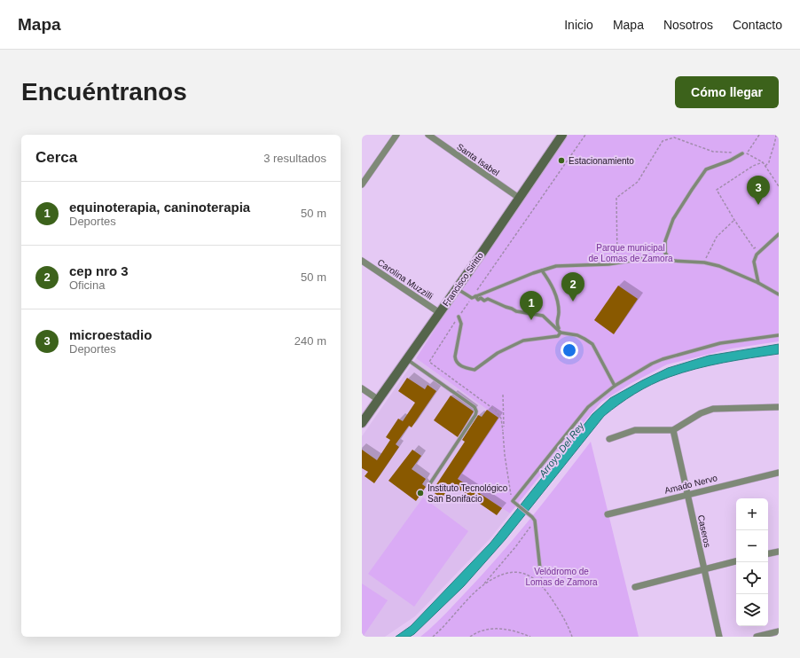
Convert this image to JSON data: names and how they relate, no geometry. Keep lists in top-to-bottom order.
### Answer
{
  "streets": {
    "street": [
      "Santa Isabel",
      "Carolina Muzzilli",
      "Francisco Siritto",
      "Amado Nervo",
      "Caseros"
    ]
  },
  "crossings": [
    ["Santa Isabel", "Francisco Siritto"],
    ["Carolina Muzzilli", "Francisco Siritto"],
    ["Amado Nervo", "Caseros"]
  ],
  "water": ["Arroyo Del Rey"],
  "parks": ["Parque municipal de Lomas de Zamora", "Velódromo de Lomas de Zamora"],
  "places": ["Estacionamiento", "Instituto Tecnológico San Bonifacio"],
  "page": {
    "header": "Mapa",
    "nav": [
      "Inicio",
      "Mapa",
      "Nosotros",
      "Contacto"
    ],
    "buttons": "Cómo llegar",
    "title": "Encuéntranos",
    "heading": ["Cerca", "3 resultados"],
    "pins": ["3", "2", "1"],
    "list": [
      {
        "mark": "1",
        "name": "equinoterapia, caninoterapia",
        "note": "Deportes",
        "value": "50 m"
      },
      {
        "mark": "2",
        "name": "cep nro 3",
        "note": "Oficina",
        "value": "50 m"
      },
      {
        "mark": "3",
        "name": "microestadio",
        "note": "Deportes",
        "value": "240 m"
      }
    ],
    "map_buttons": ["+", "−"]
  }
}
